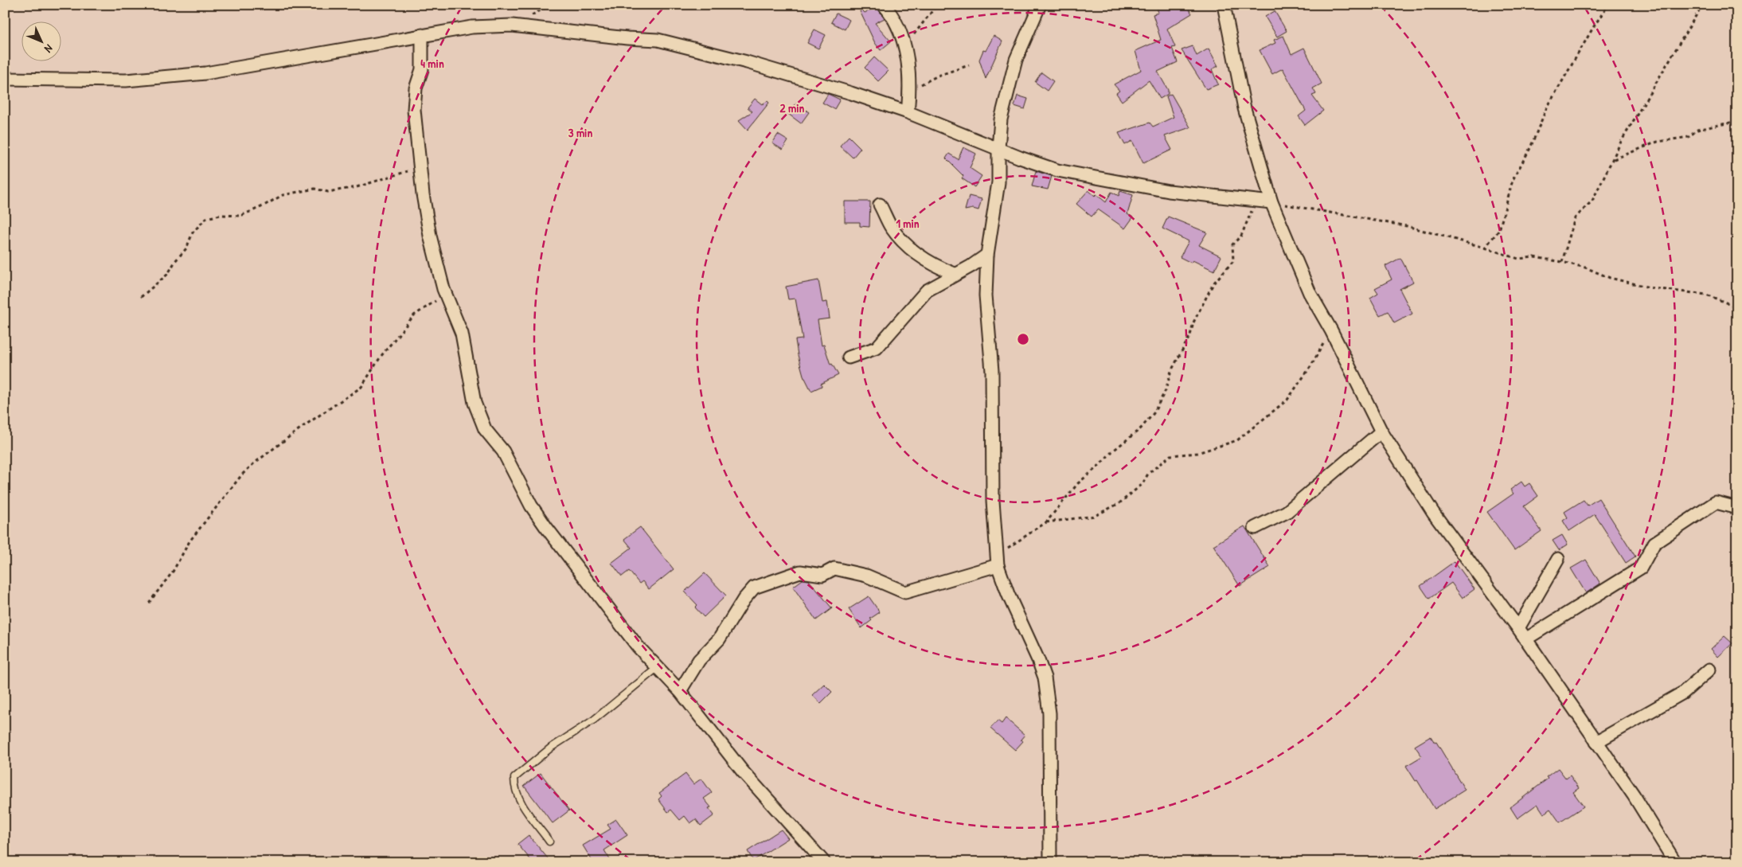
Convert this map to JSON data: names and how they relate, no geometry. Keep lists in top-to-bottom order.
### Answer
{
  "north": "bottom right",
  "rings": [
    "4 min",
    "2 min",
    "3 min",
    "1 min"
  ]
}
